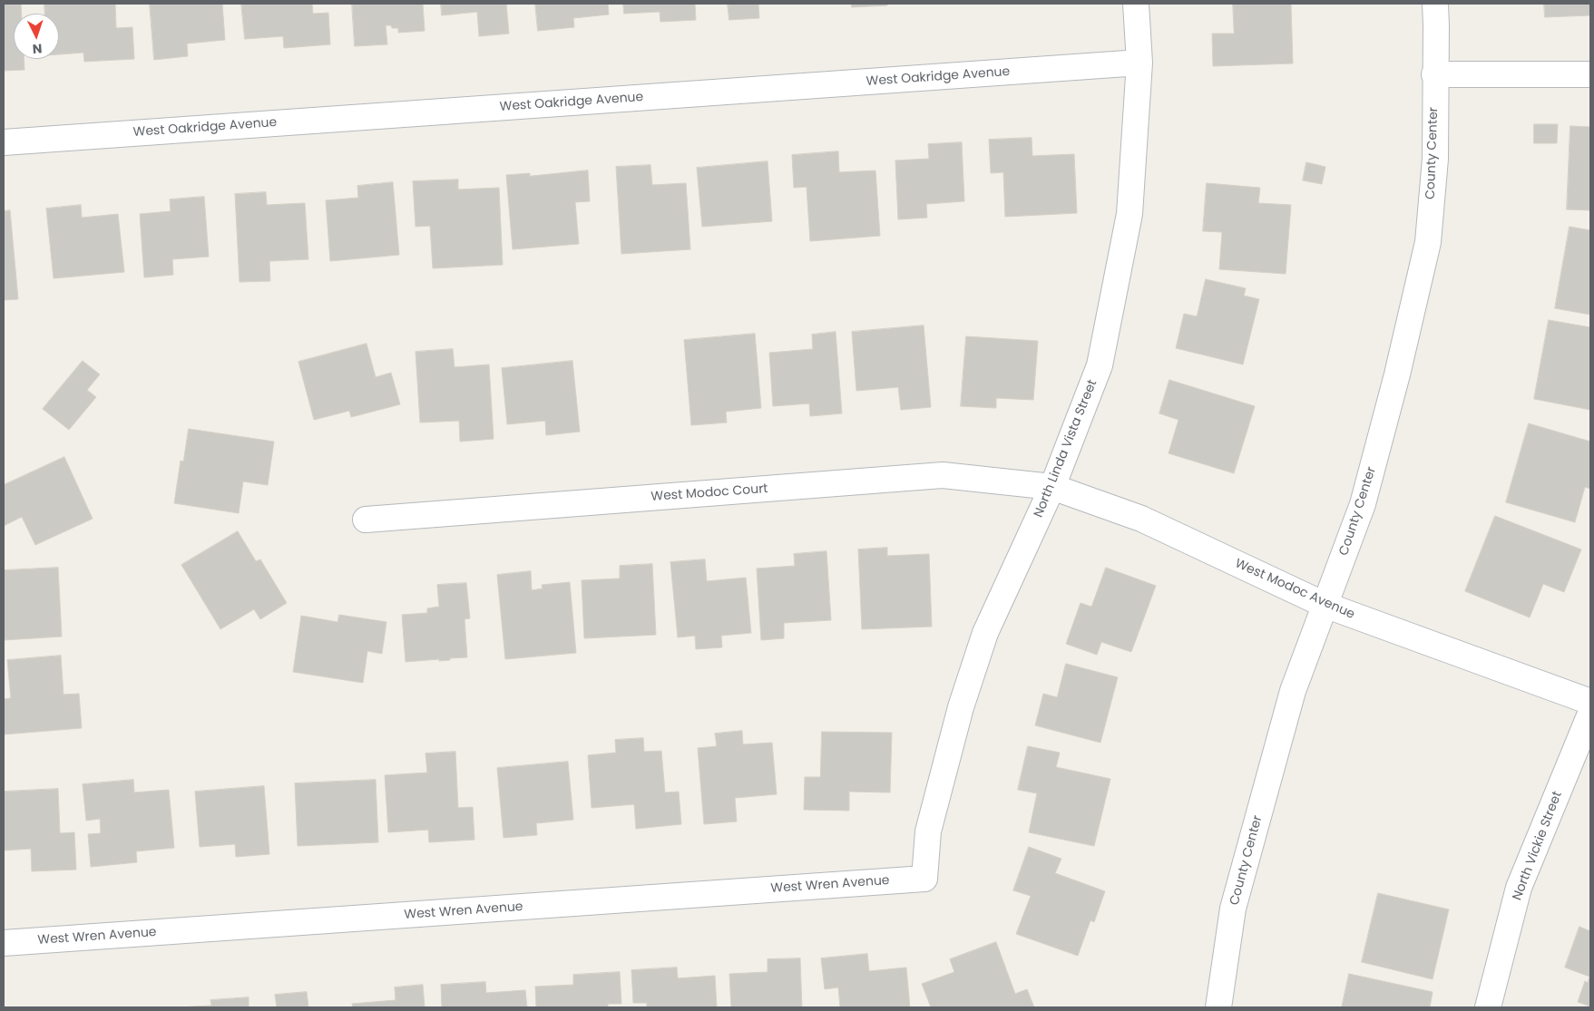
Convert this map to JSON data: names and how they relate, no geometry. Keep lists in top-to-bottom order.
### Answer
{
  "streets": {
    "street": [
      "West Oakridge Avenue",
      "County Center",
      "North Linda Vista Street",
      "West Modoc Court",
      "West Modoc Avenue",
      "North Vickie Street",
      "West Wren Avenue"
    ]
  },
  "crossings": [
    ["West Oakridge Avenue", "North Linda Vista Street"],
    ["County Center", "West Modoc Avenue"],
    ["North Linda Vista Street", "West Modoc Court"],
    ["North Linda Vista Street", "West Modoc Avenue"],
    ["North Linda Vista Street", "West Wren Avenue"],
    ["West Modoc Court", "West Modoc Avenue"]
  ],
  "north": "bottom"
}
